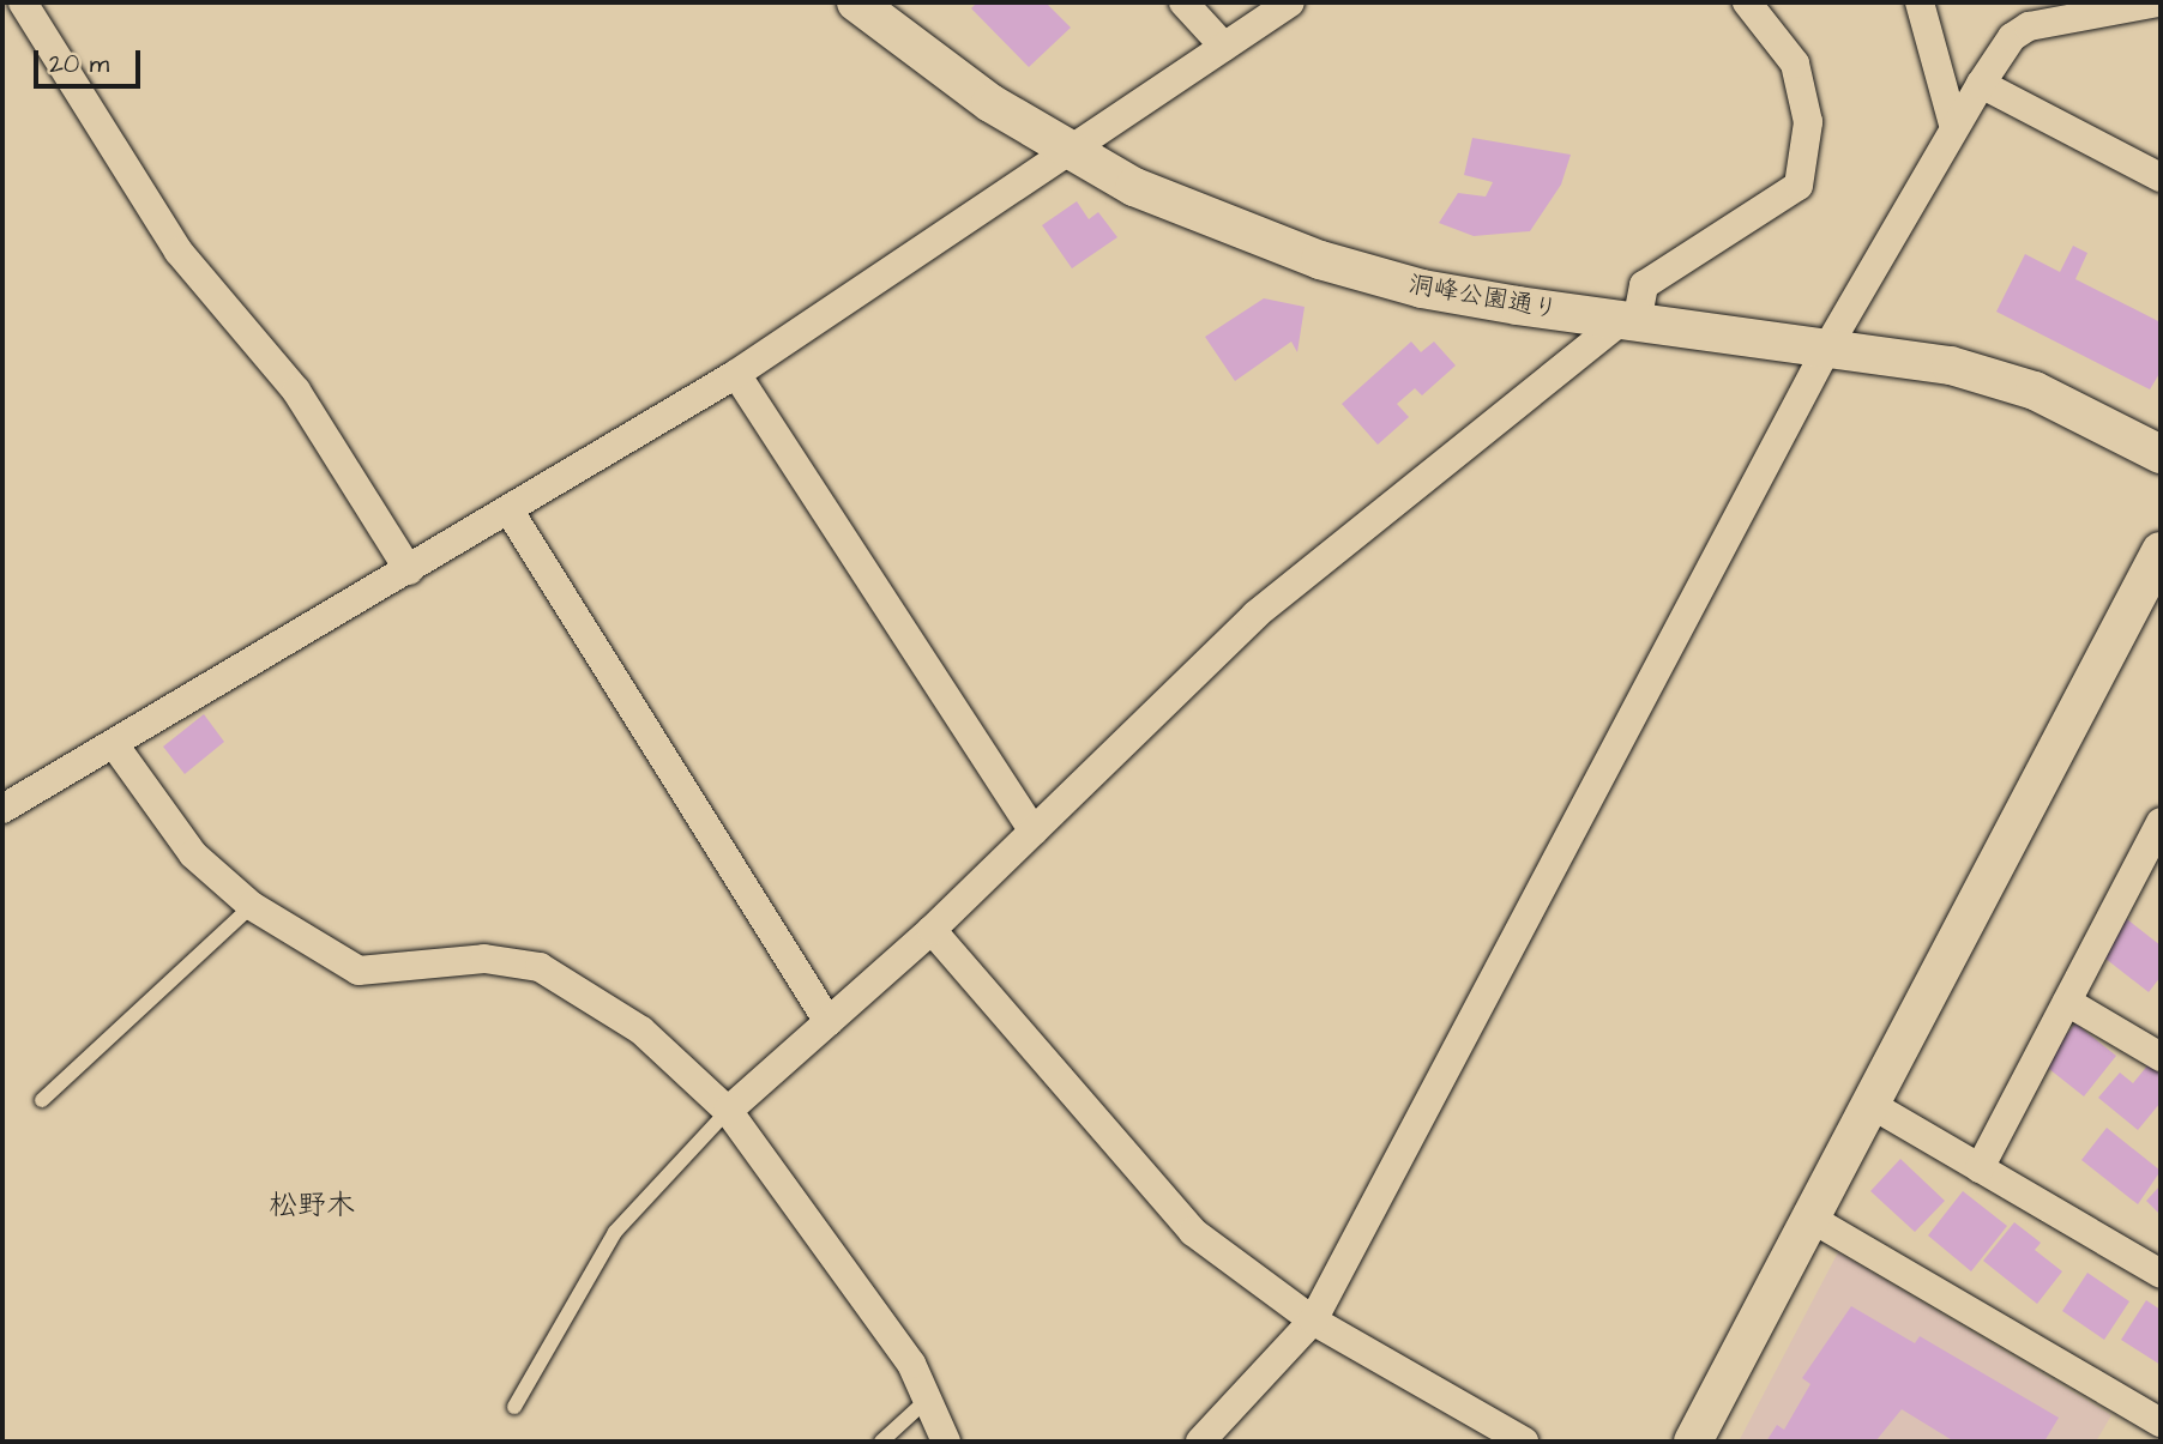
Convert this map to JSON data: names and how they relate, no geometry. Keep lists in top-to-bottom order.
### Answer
{
  "streets": {
    "street": ["洞峰公園通り"]
  },
  "districts": ["松野木"],
  "scale_bar": "20 m"
}
